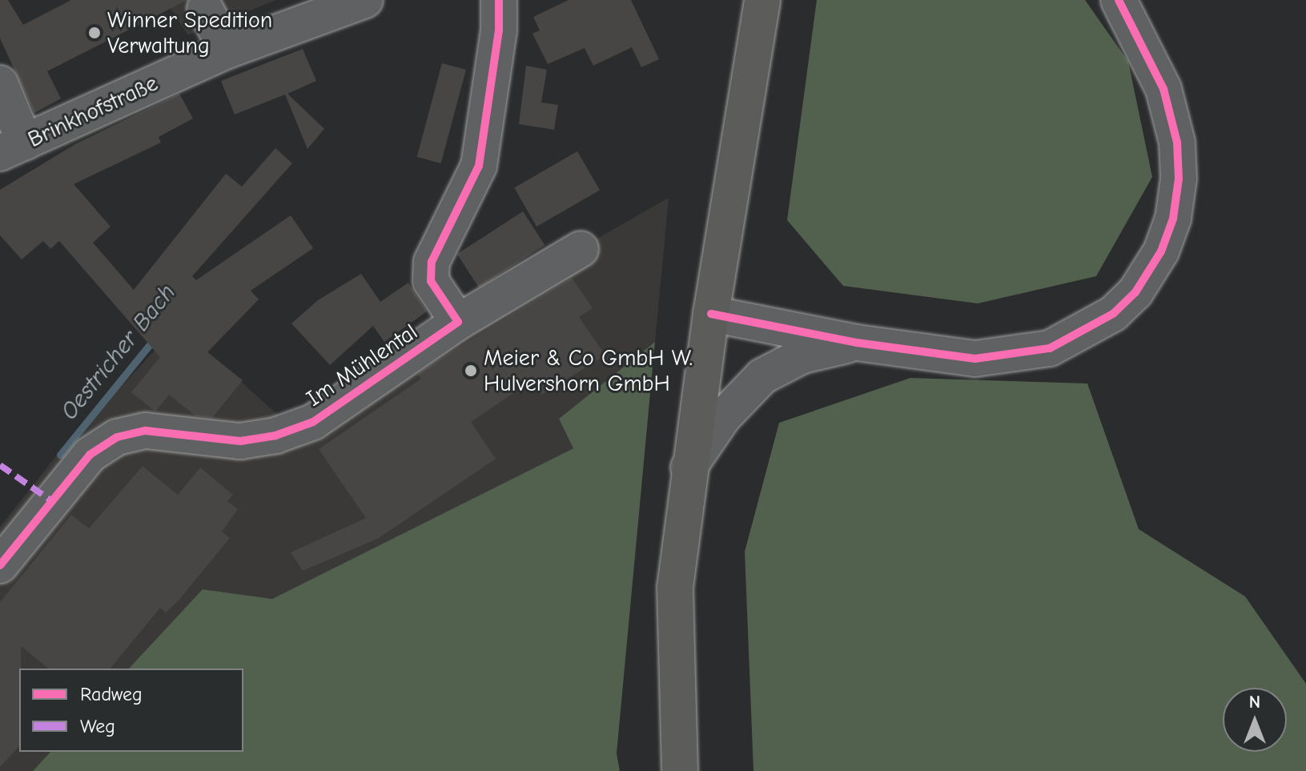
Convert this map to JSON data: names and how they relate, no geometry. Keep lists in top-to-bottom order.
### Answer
{
  "streets": {
    "street": ["Brinkhofstraße", "Im Mühlental"]
  },
  "water": ["Oestricher Bach"],
  "places": ["Winner Spedition Verwaltung", "Meier & Co GmbH W. Hulvershorn GmbH"],
  "legend": ["Radweg", "Weg"],
  "north": "top"
}
